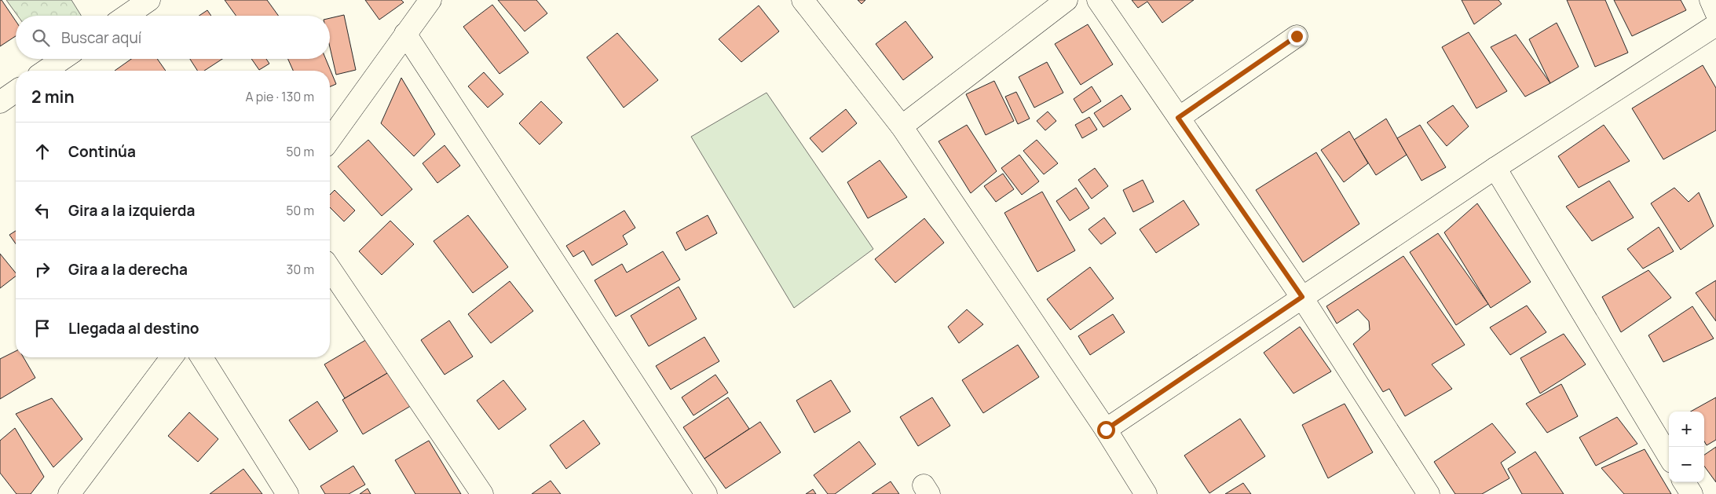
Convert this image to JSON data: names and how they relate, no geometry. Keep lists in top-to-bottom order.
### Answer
{
  "page": {
    "search": "Buscar aquí",
    "heading": ["2 min", "A pie · 130 m"],
    "list": [
      ["Continúa", "50 m"],
      ["Gira a la izquierda", "50 m"],
      ["Gira a la derecha", "30 m"],
      "Llegada al destino"
    ],
    "map_buttons": ["+", "−"]
  }
}
